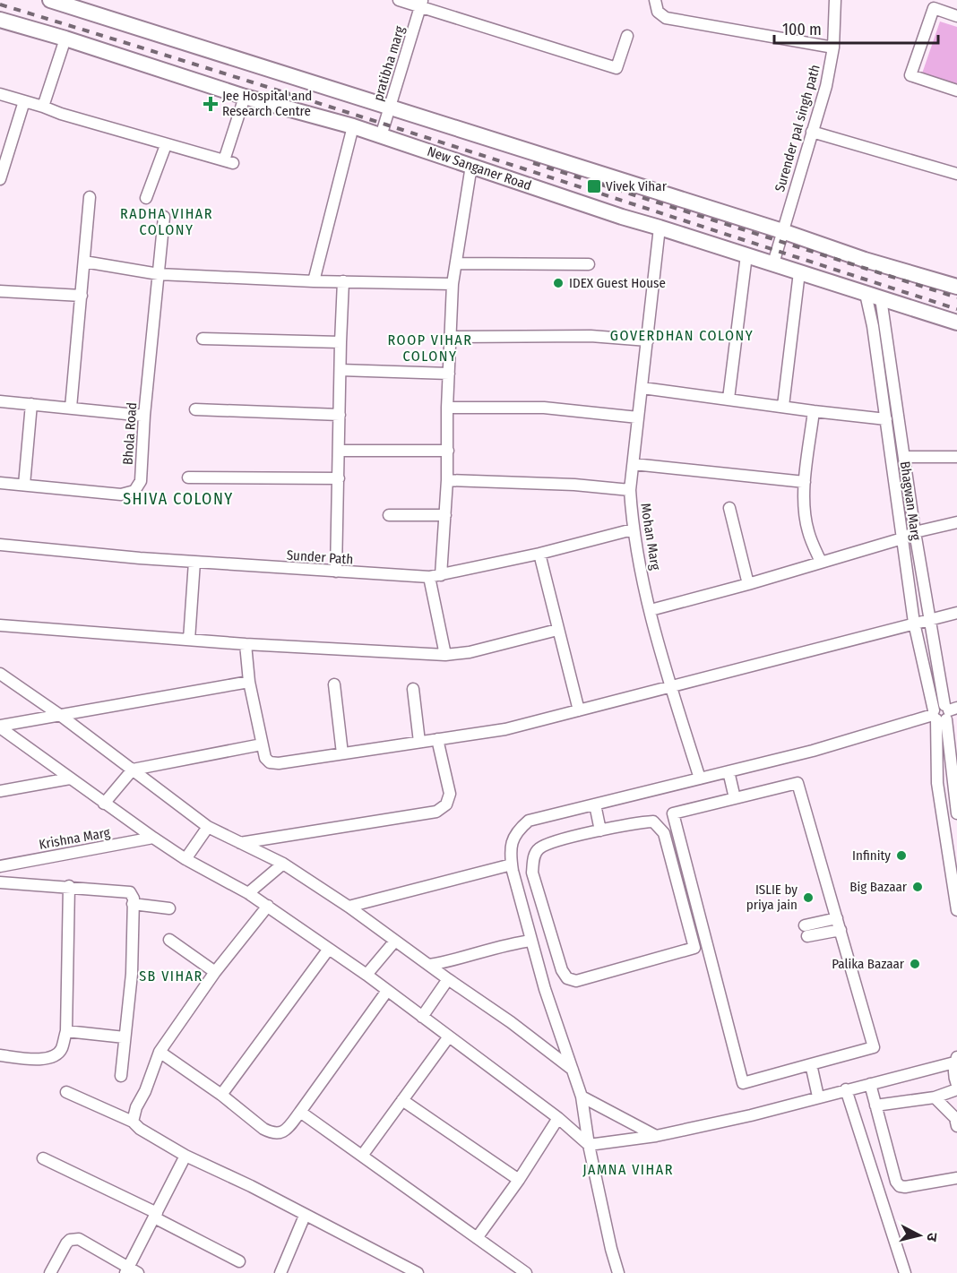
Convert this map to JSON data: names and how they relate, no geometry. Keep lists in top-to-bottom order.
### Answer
{
  "streets": {
    "main road": ["New Sanganer Road"],
    "street": [
      "pratibha marg",
      "Surender pal singh path",
      "Bhola Road",
      "Bhagwan Marg",
      "Mohan Marg",
      "Sunder Path",
      "Krishna Marg"
    ]
  },
  "crossings": [
    ["pratibha marg", "New Sanganer Road"],
    ["Surender pal singh path", "New Sanganer Road"],
    ["New Sanganer Road", "Bhagwan Marg"],
    ["New Sanganer Road", "Mohan Marg"],
    ["Mohan Marg", "Sunder Path"]
  ],
  "districts": [
    "RADHA VIHAR COLONY",
    "GOVERDHAN COLONY",
    "ROOP VIHAR COLONY",
    "SHIVA COLONY",
    "SB VIHAR",
    "JAMNA VIHAR"
  ],
  "places": {
    "health": ["Jee Hospital and Research Centre"],
    "transit": ["Vivek Vihar"],
    "other": [
      "IDEX Guest House",
      "Infinity",
      "Big Bazaar",
      "ISLIE by priya jain",
      "Palika Bazaar"
    ]
  },
  "scale_bar": "100 m",
  "north": "right"
}
